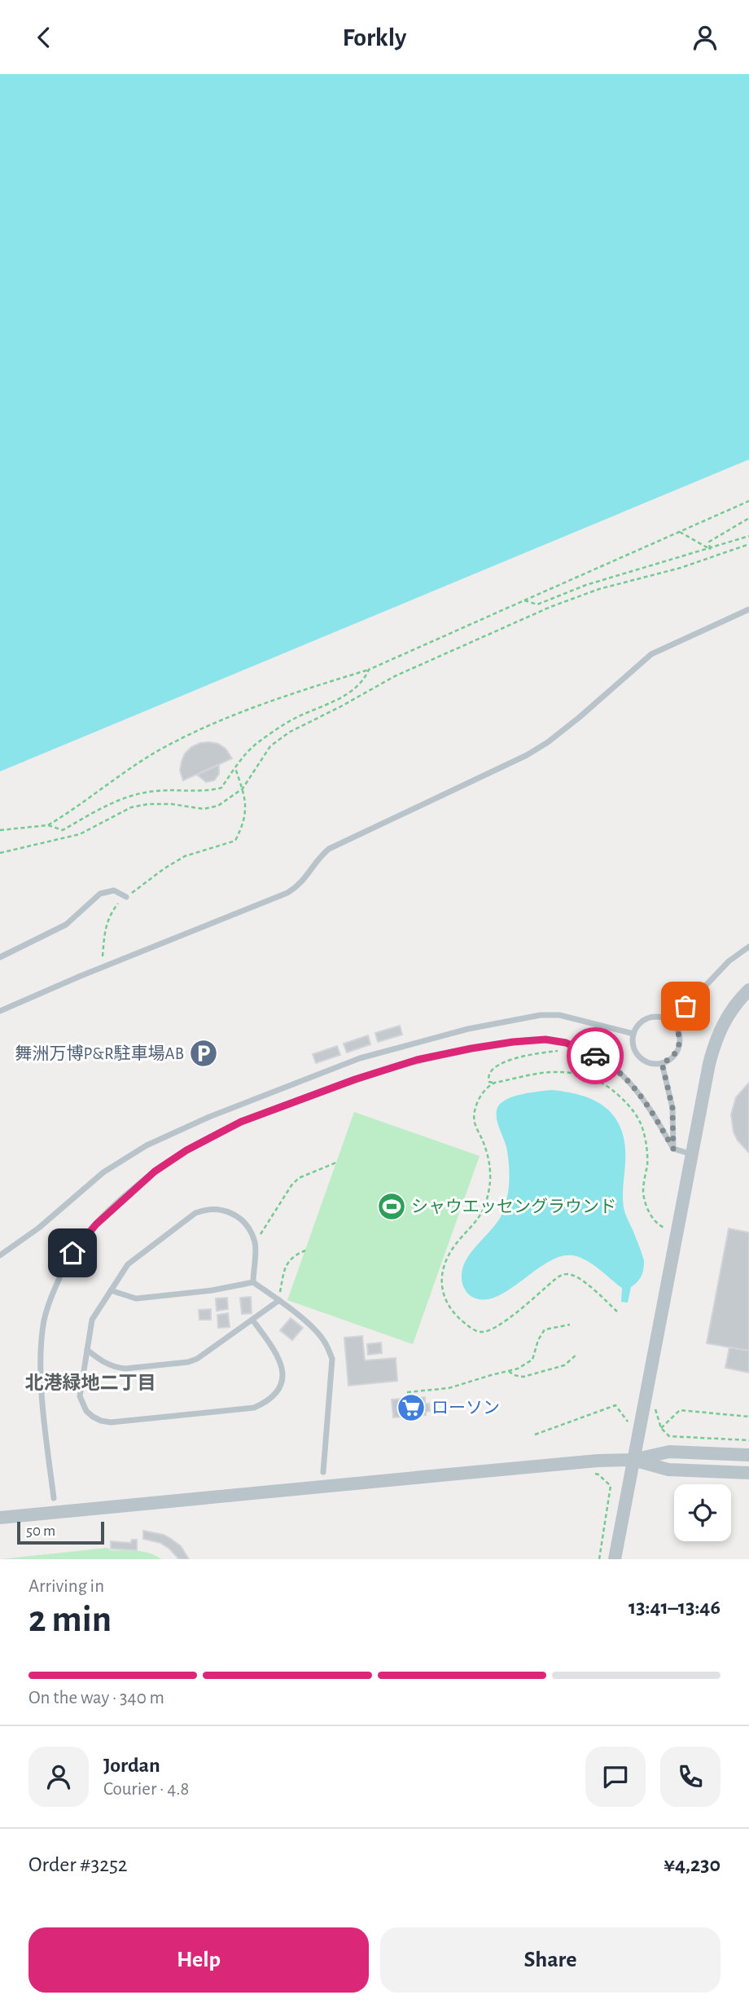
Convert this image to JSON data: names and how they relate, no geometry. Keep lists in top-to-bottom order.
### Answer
{
  "districts": ["北港緑地二丁目"],
  "places": {
    "parking": ["舞洲万博P&R駐車場AB"],
    "sports": ["シャウエッセングラウンド"],
    "supermarket": ["ローソン"]
  },
  "scale_bar": "50 m",
  "page": {
    "header": "Forkly",
    "scale": "50 m",
    "heading": ["2 min", "Arriving in", "13:41–13:46"],
    "panel": [
      "Jordan",
      "Courier · 4.8",
      "Order #3252",
      "¥4,230"
    ],
    "bar": "On the way · 340 m",
    "buttons": ["Help", "Share"]
  }
}
